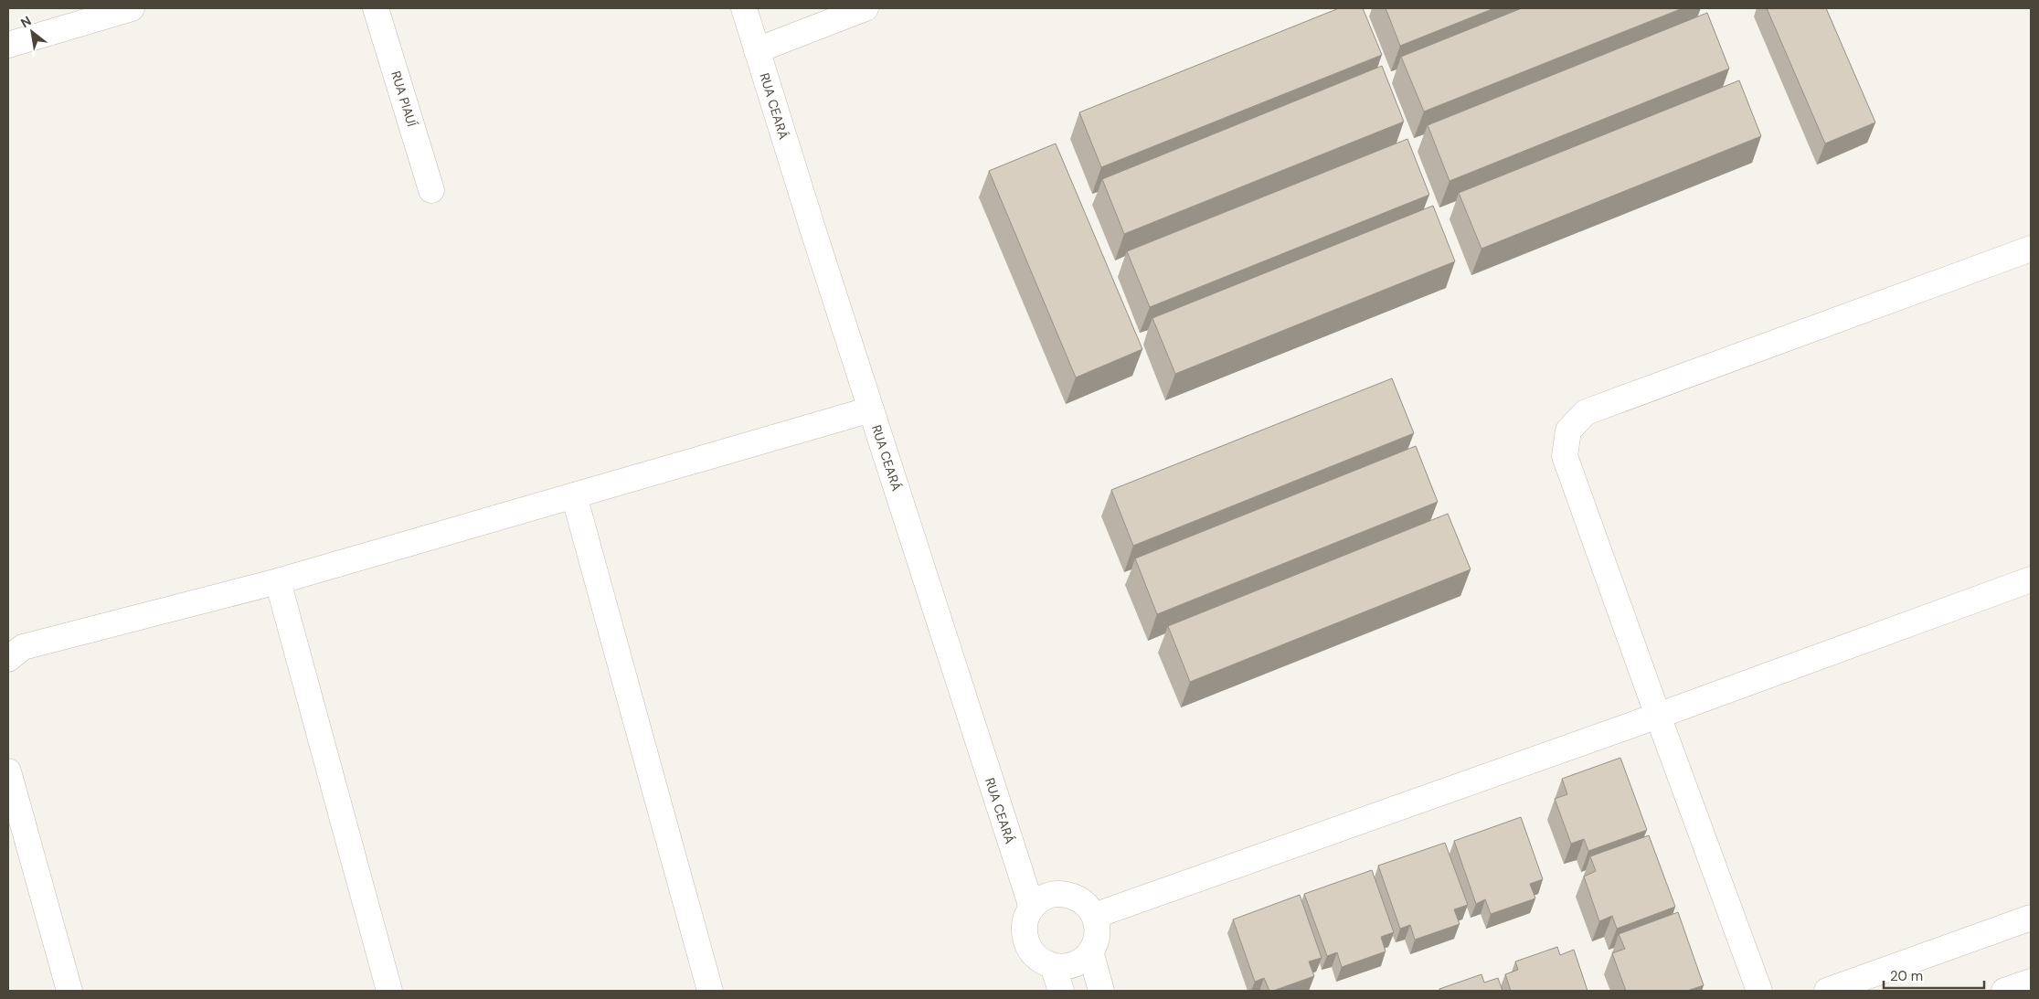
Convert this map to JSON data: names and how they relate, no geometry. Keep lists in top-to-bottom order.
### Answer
{
  "streets": {
    "street": ["RUA PIAUÍ", "RUA CEARÁ"]
  },
  "scale_bar": "20 m",
  "north": "top left"
}
